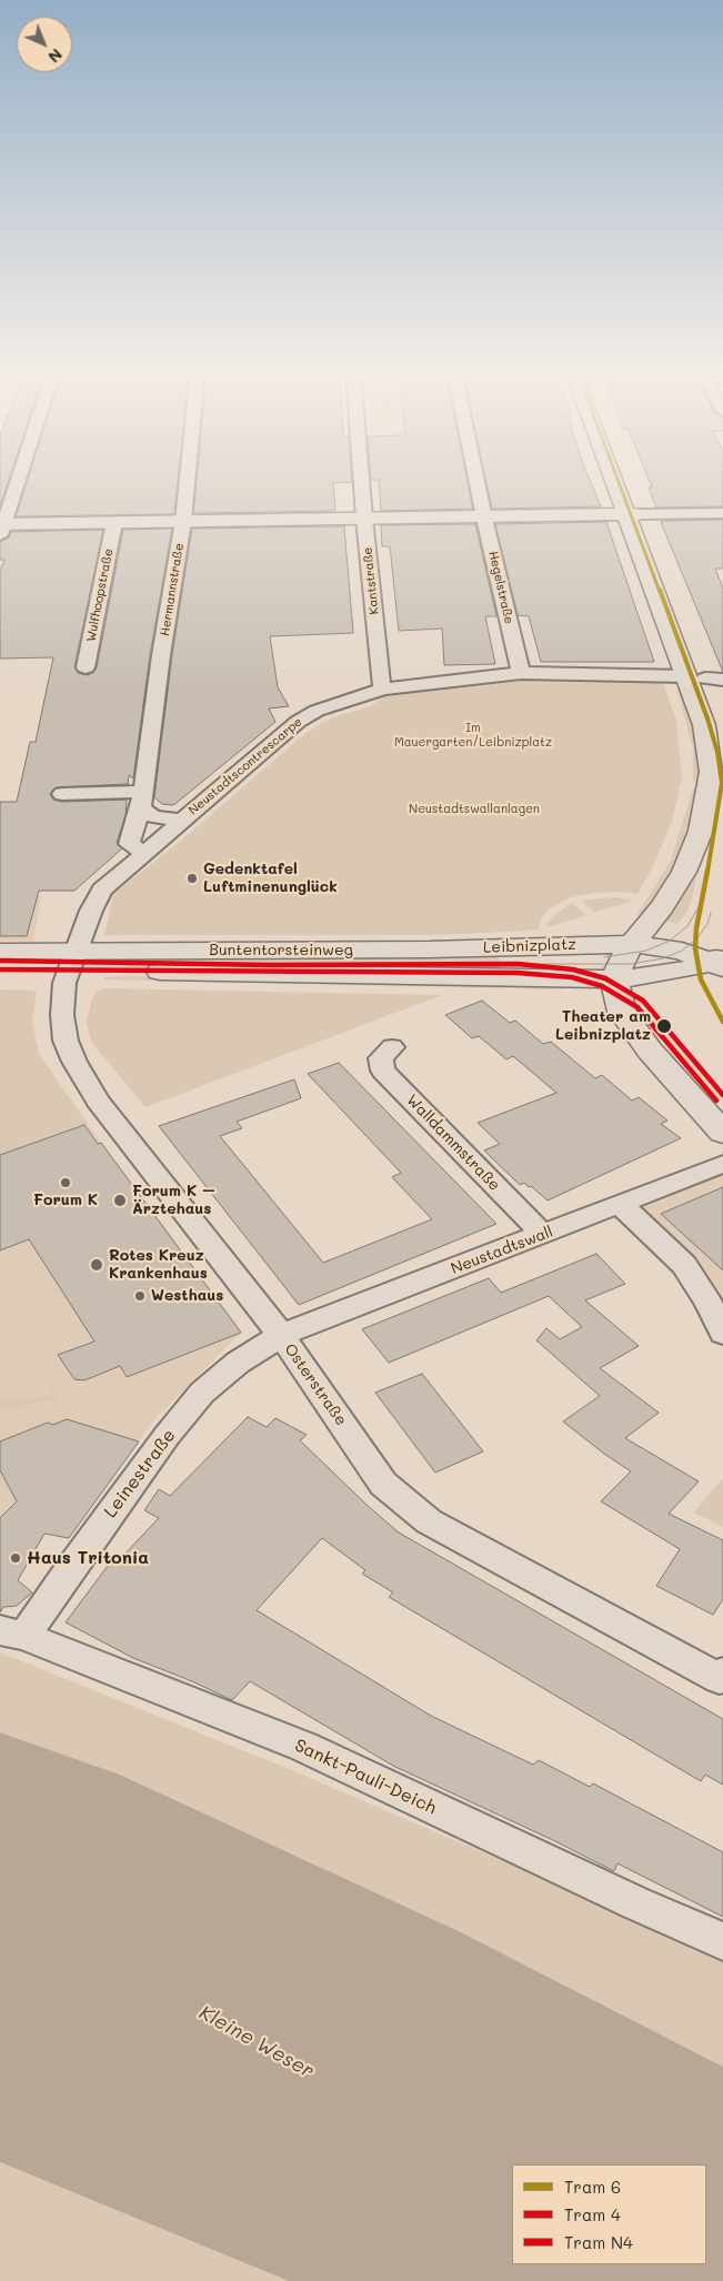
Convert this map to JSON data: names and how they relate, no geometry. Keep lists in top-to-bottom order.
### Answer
{
  "streets": {
    "main road": ["Leibnizplatz", "Buntentorsteinweg"],
    "street": [
      "Kantstraße",
      "Hegelstraße",
      "Hermannstraße",
      "Wulfhoopstraße",
      "Neustadtscontrescarpe",
      "Walldammstraße",
      "Neustadtswall",
      "Osterstraße",
      "Leinestraße",
      "Sankt-Pauli-Deich"
    ]
  },
  "crossings": [
    ["Kantstraße", "Neustadtscontrescarpe"],
    ["Hegelstraße", "Neustadtscontrescarpe"],
    ["Hermannstraße", "Neustadtscontrescarpe"],
    ["Neustadtscontrescarpe", "Buntentorsteinweg"],
    ["Neustadtscontrescarpe", "Osterstraße"],
    ["Leibnizplatz", "Buntentorsteinweg"],
    ["Buntentorsteinweg", "Osterstraße"],
    ["Walldammstraße", "Neustadtswall"],
    ["Neustadtswall", "Osterstraße"],
    ["Neustadtswall", "Leinestraße"],
    ["Osterstraße", "Leinestraße"],
    ["Leinestraße", "Sankt-Pauli-Deich"]
  ],
  "water": ["Kleine Weser"],
  "parks": ["Im Mauergarten/Leibnizplatz", "Neustadtswallanlagen"],
  "places": [
    "Gedenktafel Luftminenunglück",
    "Theater am Leibnizplatz",
    "Forum K",
    "Forum K – Ärztehaus",
    "Rotes Kreuz Krankenhaus",
    "Westhaus",
    "Haus Tritonia"
  ],
  "lines": ["tram line 6", "tram line 4", "tram line N4"],
  "legend": ["Tram 6", "Tram 4", "Tram N4"],
  "north": "bottom right"
}
